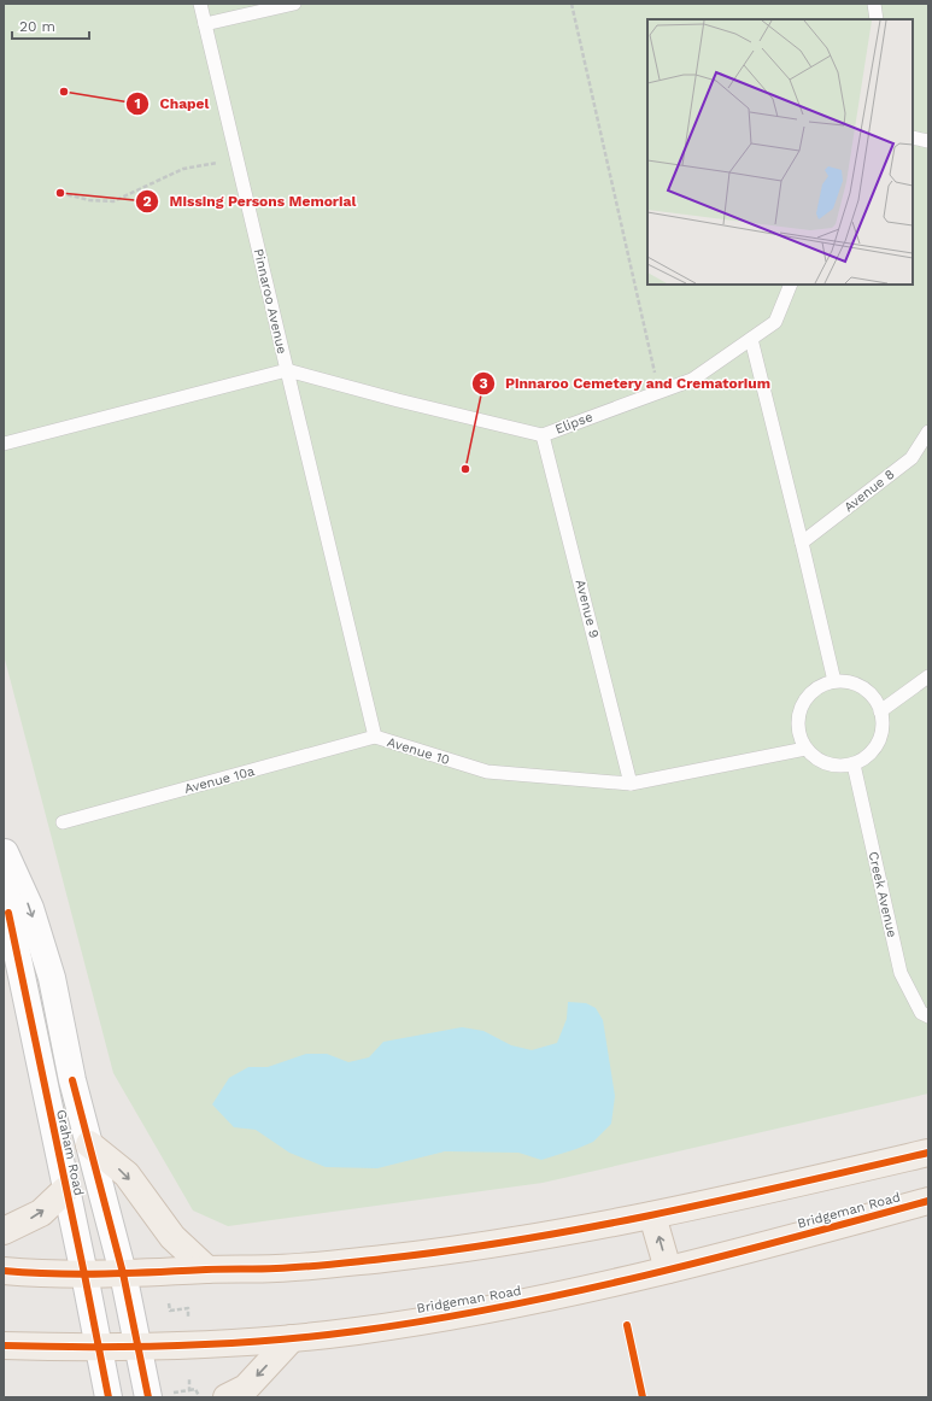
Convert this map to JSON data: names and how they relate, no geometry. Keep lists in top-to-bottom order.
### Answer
{
  "streets": {
    "main road": ["Bridgeman Road"],
    "street": ["Graham Road"],
    "lane": [
      "Pinnaroo Avenue",
      "Elipse",
      "Avenue 8",
      "Avenue 9",
      "Avenue 10",
      "Avenue 10a",
      "Creek Avenue"
    ]
  },
  "crossings": [
    ["Pinnaroo Avenue", "Elipse"],
    ["Pinnaroo Avenue", "Avenue 10"],
    ["Elipse", "Avenue 9"],
    ["Elipse", "Avenue 10"],
    ["Avenue 9", "Avenue 10"],
    ["Avenue 10", "Avenue 10a"],
    ["Avenue 10", "Creek Avenue"],
    ["Graham Road", "Bridgeman Road"]
  ],
  "places": ["Chapel", "Missing Persons Memorial", "Pinnaroo Cemetery and Crematorium"],
  "scale_bar": "20 m"
}
